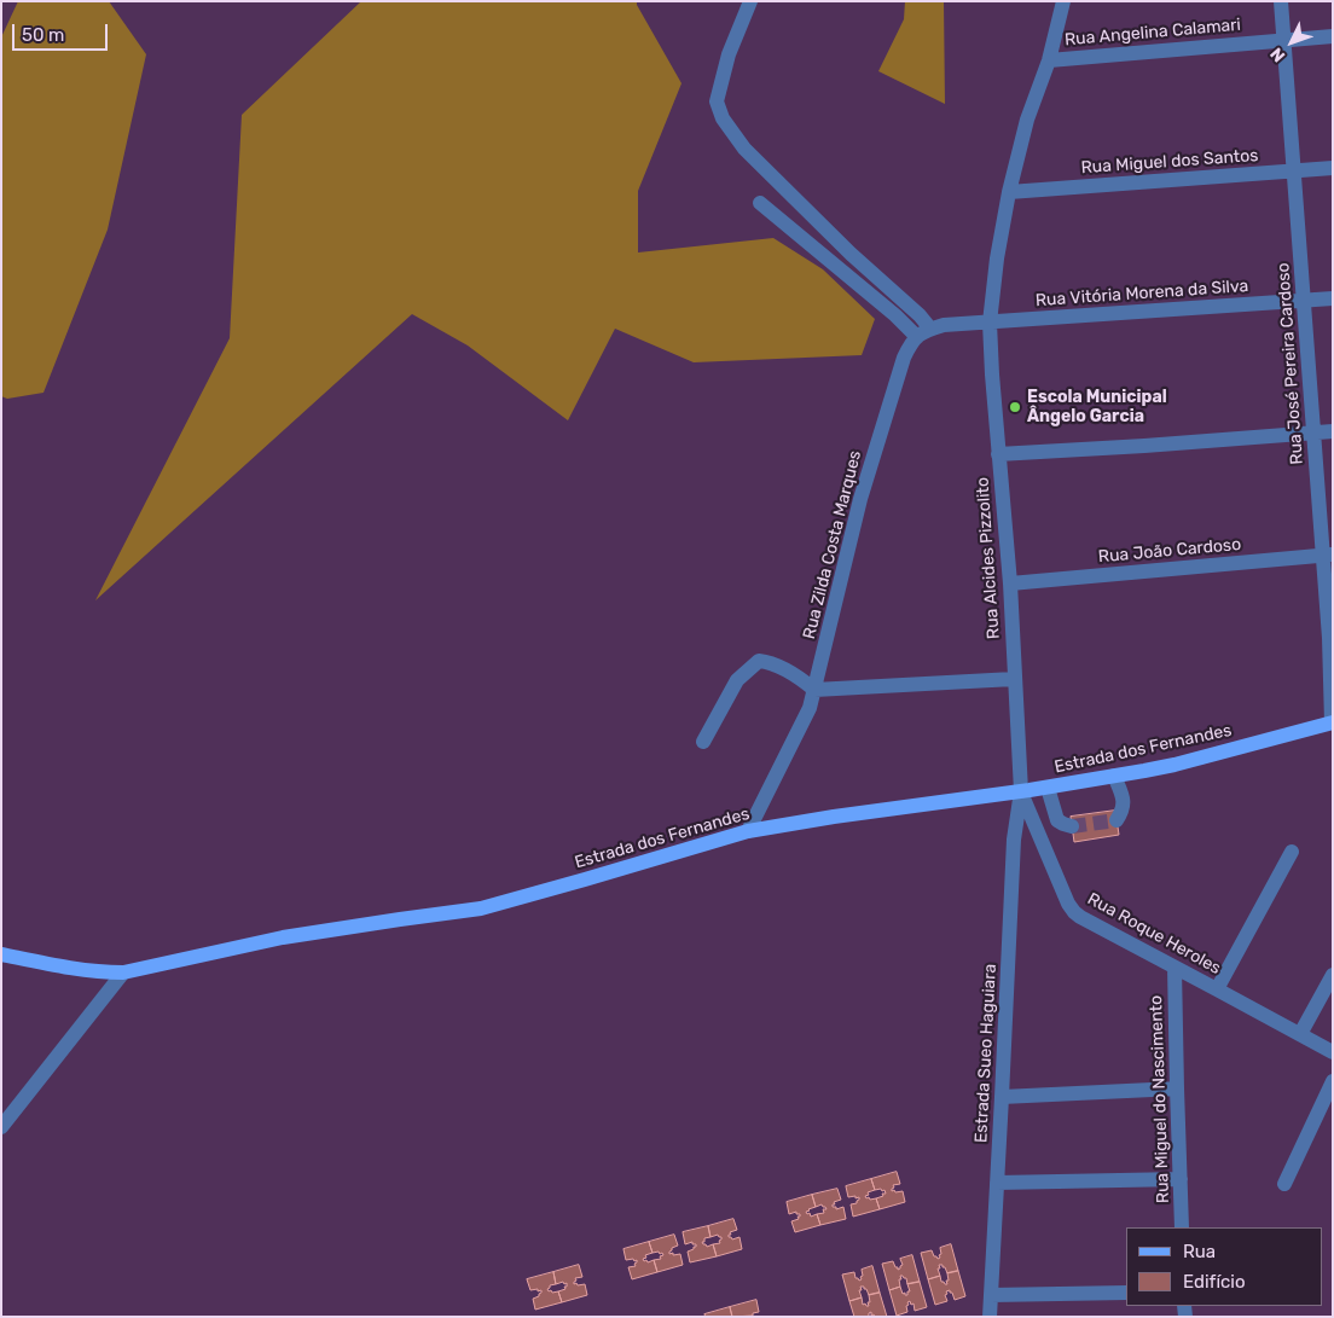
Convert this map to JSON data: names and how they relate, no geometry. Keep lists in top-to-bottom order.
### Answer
{
  "streets": {
    "main road": ["Estrada dos Fernandes"],
    "street": [
      "Rua Angelina Calamari",
      "Rua Miguel dos Santos",
      "Rua Vitória Morena da Silva",
      "Rua José Pereira Cardoso",
      "Rua Zilda Costa Marques",
      "Rua João Cardoso",
      "Rua Alcides Pizzolito",
      "Rua Roque Heroles",
      "Estrada Sueo Haguiara",
      "Rua Miguel do Nascimento"
    ]
  },
  "crossings": [
    ["Rua Angelina Calamari", "Rua José Pereira Cardoso"],
    ["Rua Angelina Calamari", "Rua Alcides Pizzolito"],
    ["Rua Miguel dos Santos", "Rua José Pereira Cardoso"],
    ["Rua Miguel dos Santos", "Rua Alcides Pizzolito"],
    ["Rua Vitória Morena da Silva", "Rua José Pereira Cardoso"],
    ["Rua Vitória Morena da Silva", "Rua Alcides Pizzolito"],
    ["Rua José Pereira Cardoso", "Rua João Cardoso"],
    ["Rua José Pereira Cardoso", "Estrada dos Fernandes"],
    ["Rua Zilda Costa Marques", "Estrada dos Fernandes"],
    ["Rua João Cardoso", "Rua Alcides Pizzolito"],
    ["Rua Alcides Pizzolito", "Estrada dos Fernandes"],
    ["Rua Alcides Pizzolito", "Rua Roque Heroles"],
    ["Rua Alcides Pizzolito", "Estrada Sueo Haguiara"],
    ["Estrada dos Fernandes", "Rua Roque Heroles"],
    ["Estrada dos Fernandes", "Estrada Sueo Haguiara"],
    ["Rua Roque Heroles", "Estrada Sueo Haguiara"],
    ["Rua Roque Heroles", "Rua Miguel do Nascimento"]
  ],
  "places": ["Escola Municipal Ângelo Garcia"],
  "legend": ["Rua", "Edifício"],
  "scale_bar": "50 m",
  "north": "bottom left"
}
